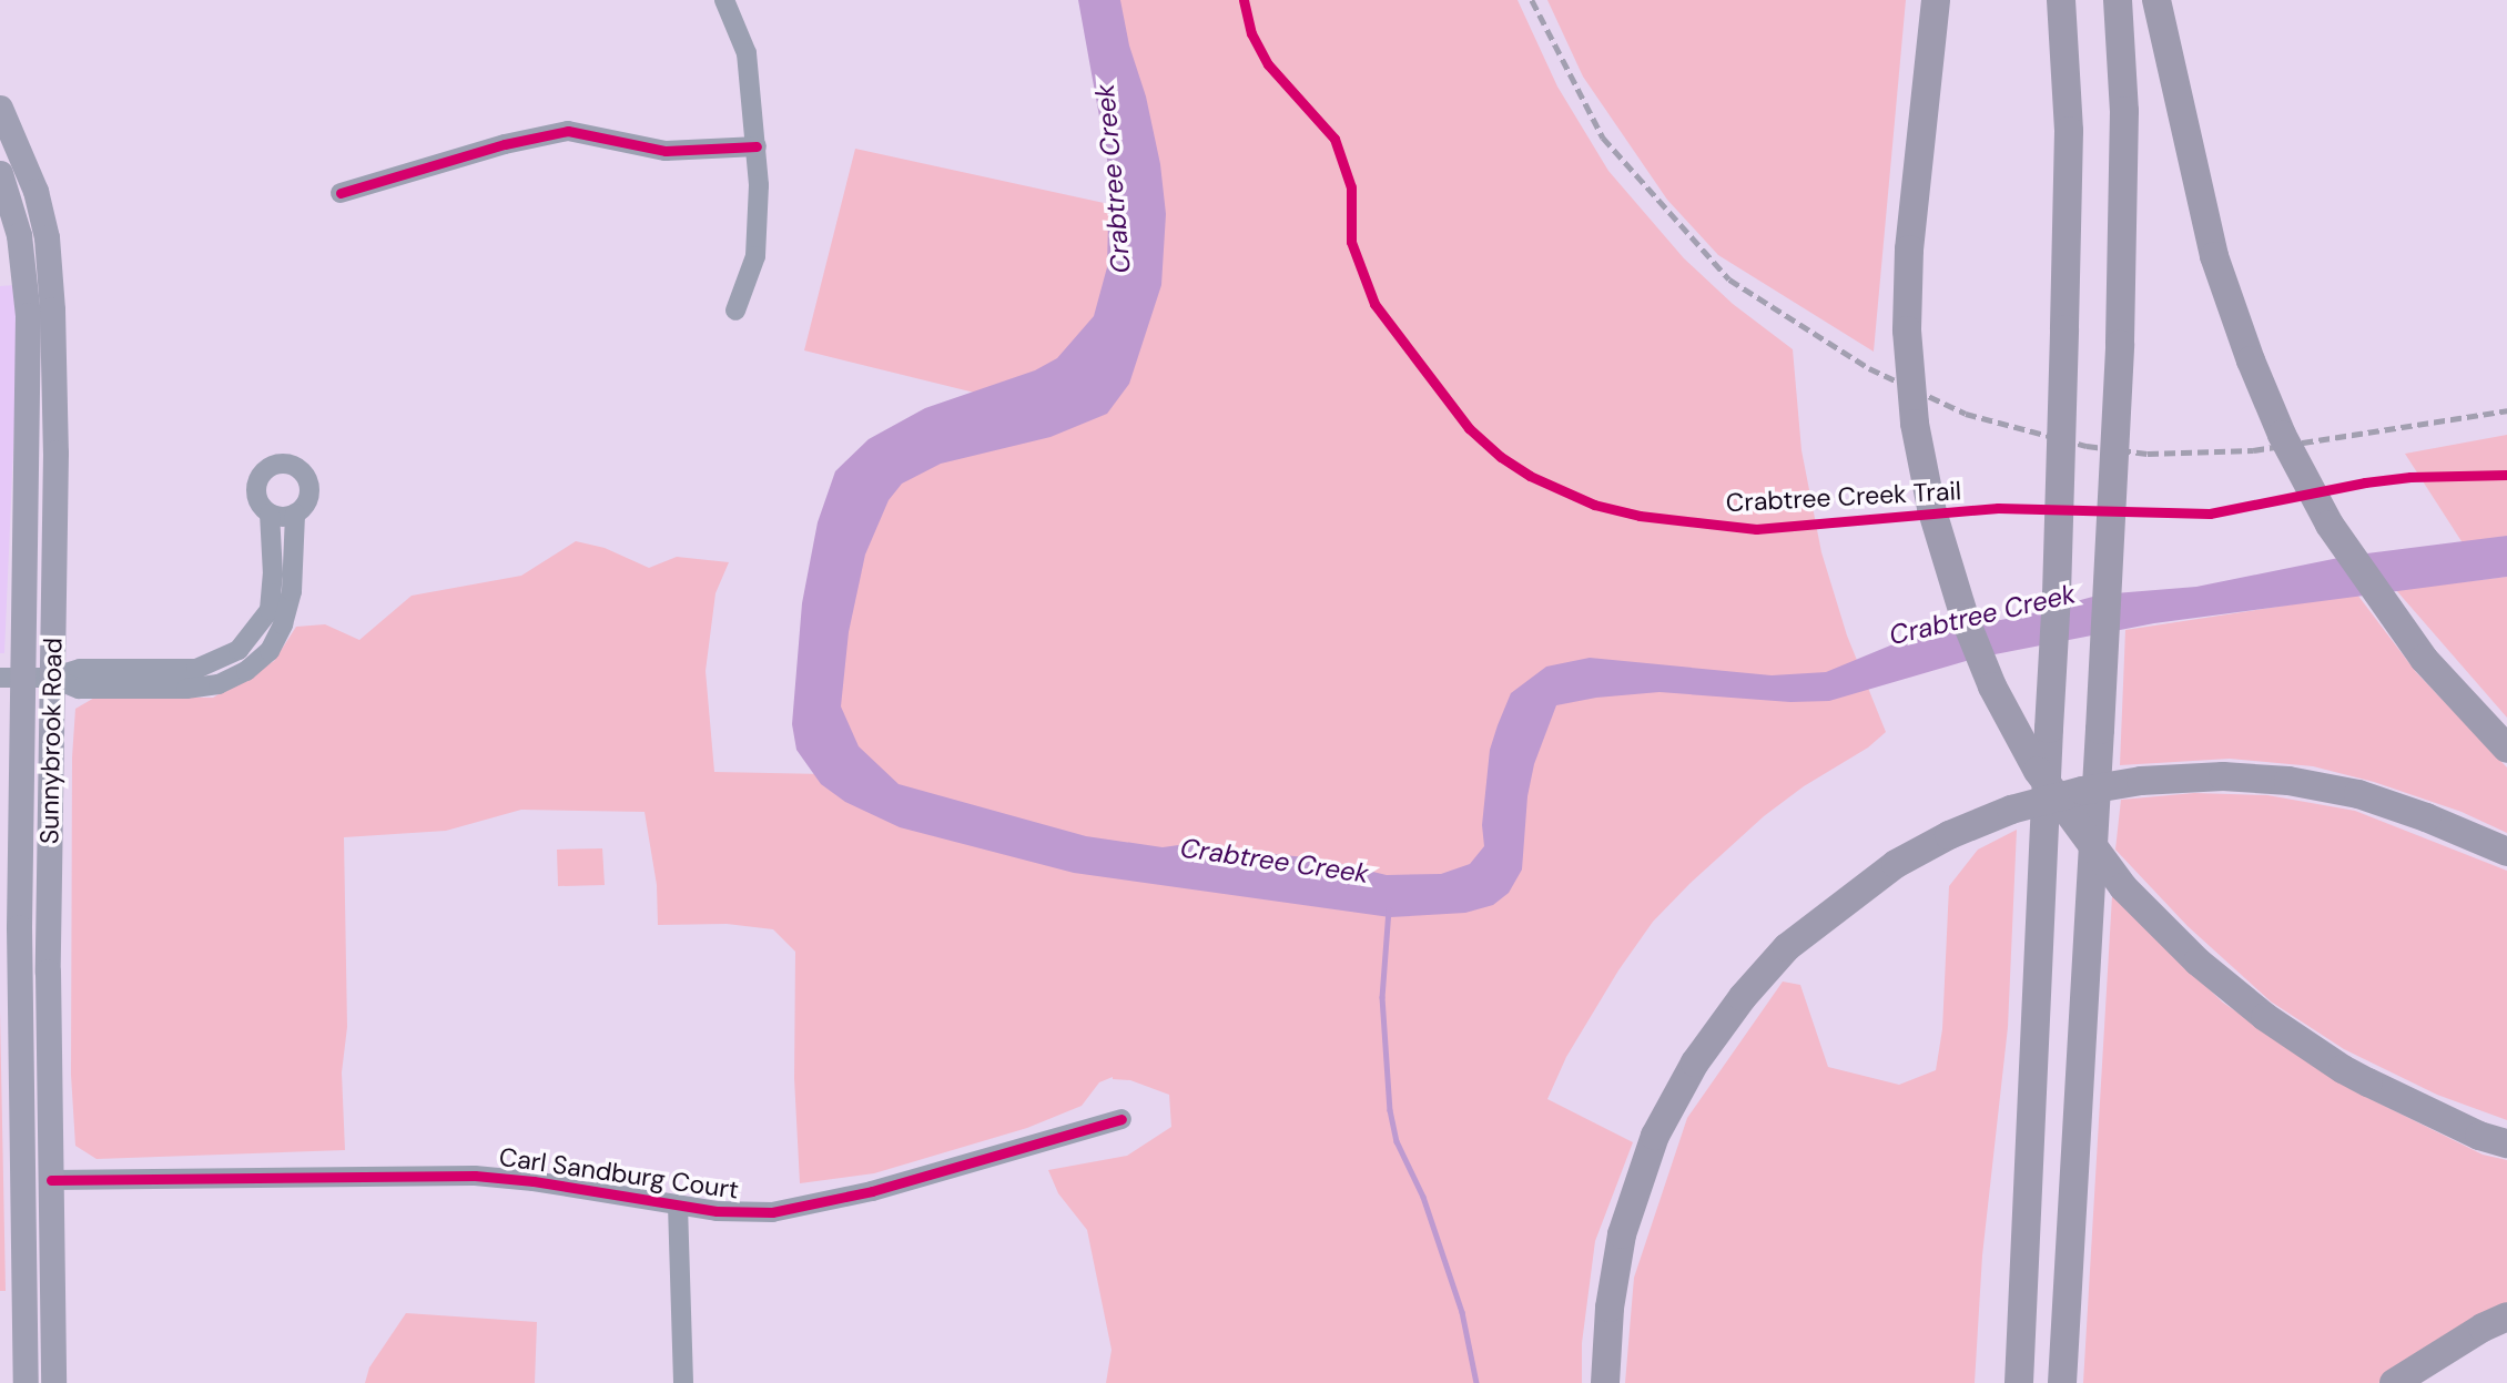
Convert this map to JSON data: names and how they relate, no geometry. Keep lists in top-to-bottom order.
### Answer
{
  "streets": {
    "main road": ["Sunnybrook Road"],
    "street": ["Carl Sandburg Court"],
    "cycle path": ["Crabtree Creek Trail"]
  },
  "crossings": [
    ["Sunnybrook Road", "Carl Sandburg Court"]
  ],
  "water": ["Crabtree Creek"]
}
